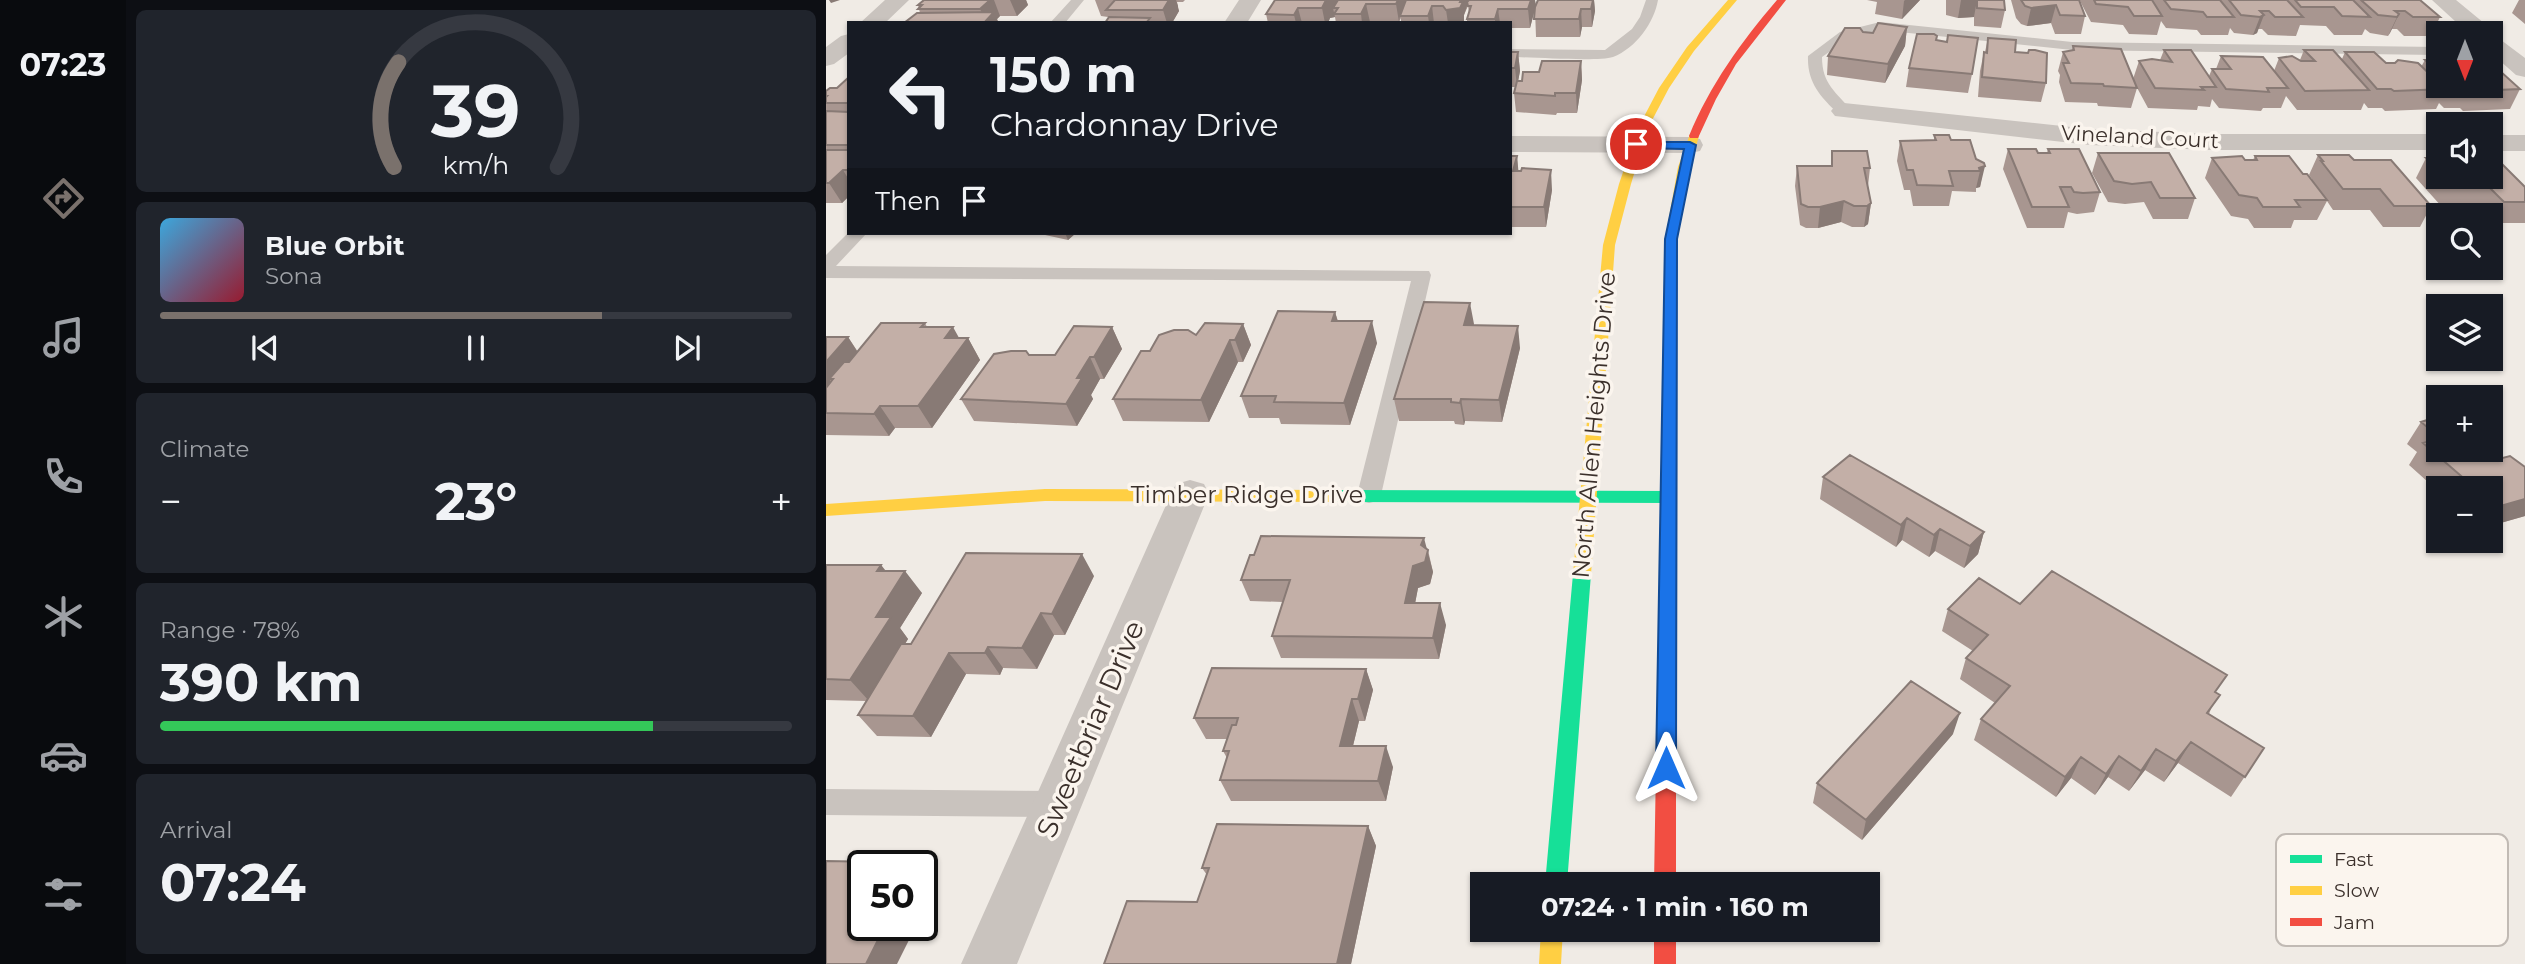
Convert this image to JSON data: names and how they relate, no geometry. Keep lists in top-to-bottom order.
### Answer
{
  "streets": {
    "main road": ["North Allen Heights Drive", "Timber Ridge Drive"],
    "street": ["Vineland Court", "Sweetbriar Drive"]
  },
  "crossings": [
    ["North Allen Heights Drive", "Timber Ridge Drive"],
    ["Timber Ridge Drive", "Sweetbriar Drive"]
  ],
  "legend": ["Fast", "Slow", "Jam"],
  "north": "bottom",
  "page": {
    "tabs": "07:23",
    "map_buttons": ["+", "−"],
    "turn": ["150 m", "Chardonnay Drive"],
    "then": "Then",
    "song": ["Blue Orbit", "Sona"],
    "tile": [
      "Climate",
      ["Range · 78%", "390 km"],
      ["Arrival", "07:24"]
    ],
    "heat": ["−", "23°", "+"],
    "limit": "50",
    "trip": "07:24 · 1 min · 160 m",
    "gauge": ["39", "km/h"]
  }
}
